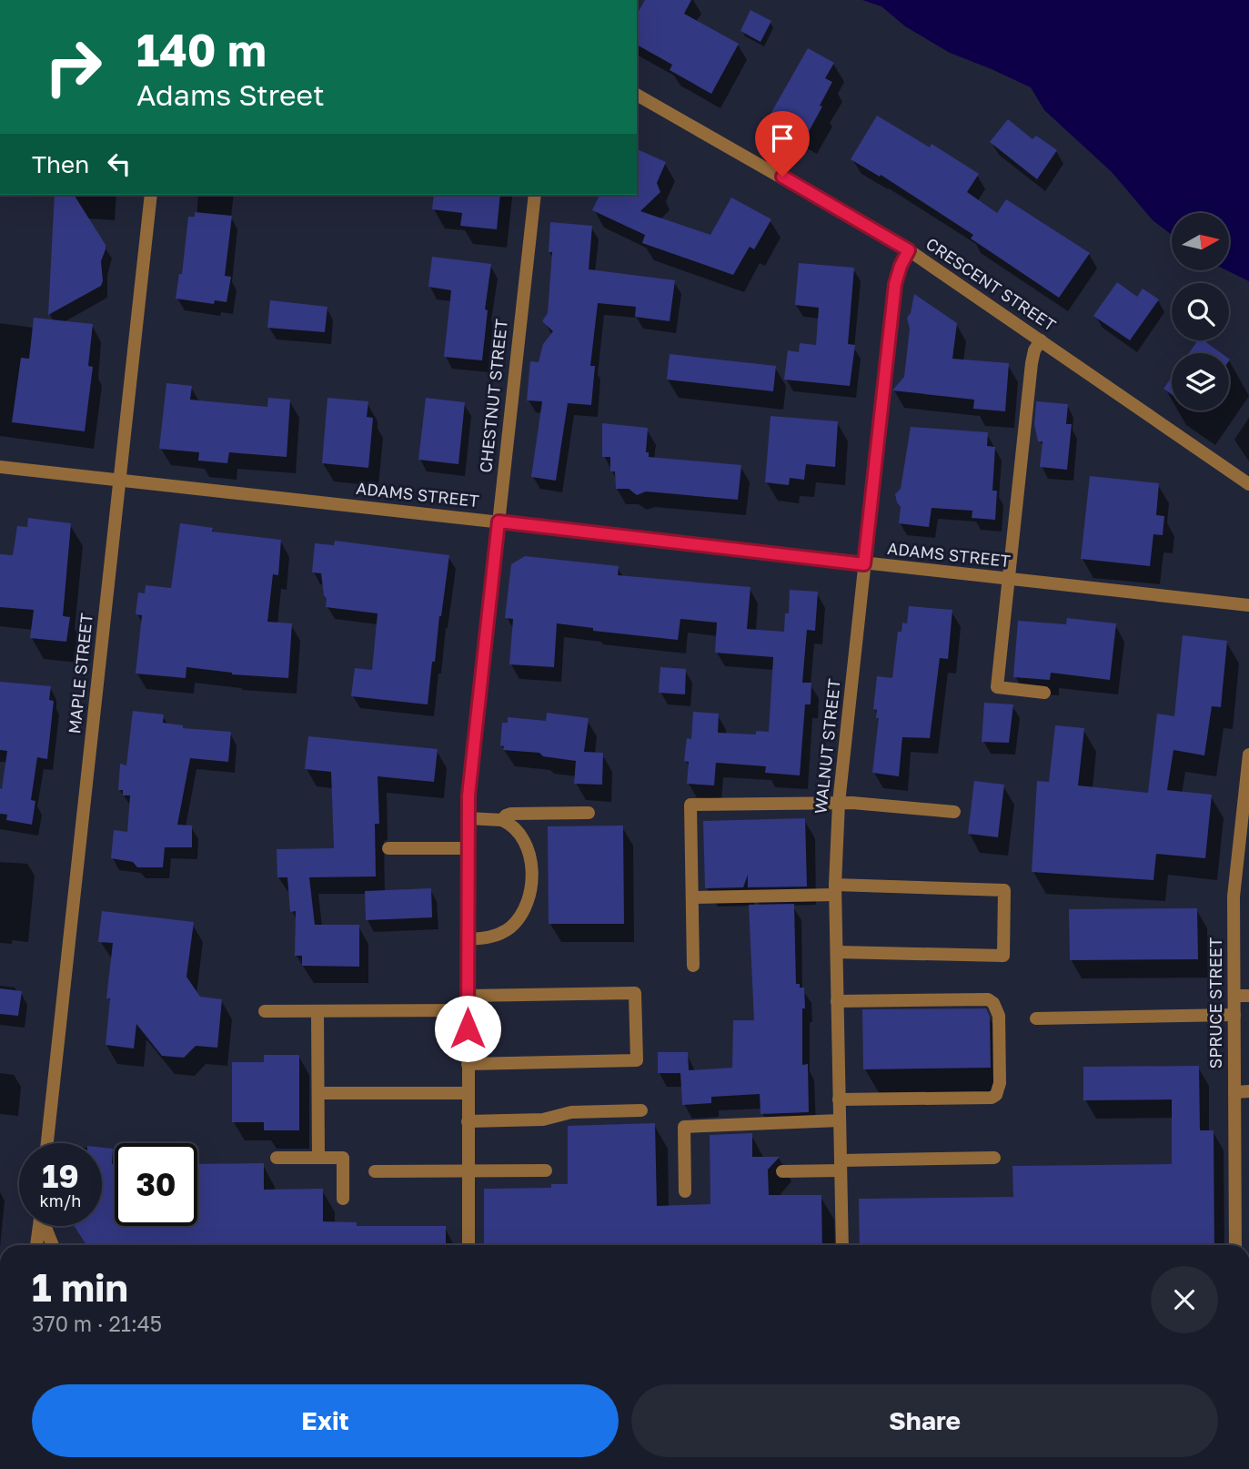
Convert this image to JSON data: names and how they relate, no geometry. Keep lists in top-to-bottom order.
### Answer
{
  "streets": {
    "street": [
      "CRESCENT STREET",
      "CHESTNUT STREET",
      "ADAMS STREET",
      "MAPLE STREET",
      "WALNUT STREET",
      "SPRUCE STREET"
    ]
  },
  "crossings": [
    ["CRESCENT STREET", "WALNUT STREET"],
    ["CHESTNUT STREET", "ADAMS STREET"],
    ["ADAMS STREET", "MAPLE STREET"],
    ["ADAMS STREET", "WALNUT STREET"]
  ],
  "north": "right",
  "page": {
    "turn": ["140 m", "Adams Street"],
    "then": "Then",
    "speed": "19 km/h",
    "limit": "30",
    "heading": ["1 min", "370 m · 21:45"],
    "buttons": ["Exit", "Share"]
  }
}
